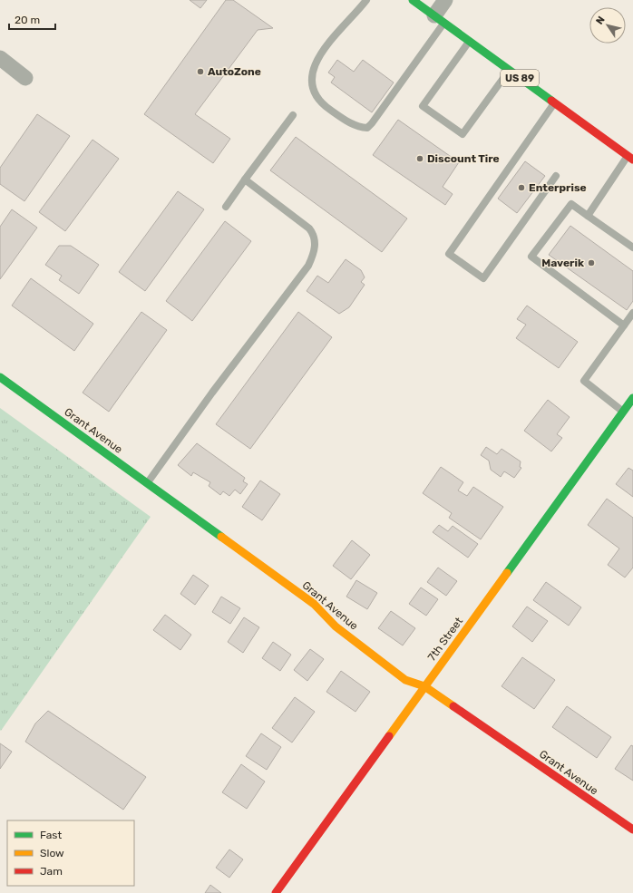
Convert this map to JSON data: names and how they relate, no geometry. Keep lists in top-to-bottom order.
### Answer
{
  "streets": {
    "street": ["US 89", "Grant Avenue", "7th Street"]
  },
  "crossings": [
    ["Grant Avenue", "7th Street"]
  ],
  "places": [
    "AutoZone",
    "Discount Tire",
    "Enterprise",
    "Maverik"
  ],
  "legend": ["Fast", "Slow", "Jam"],
  "scale_bar": "20 m",
  "north": "top left"
}
